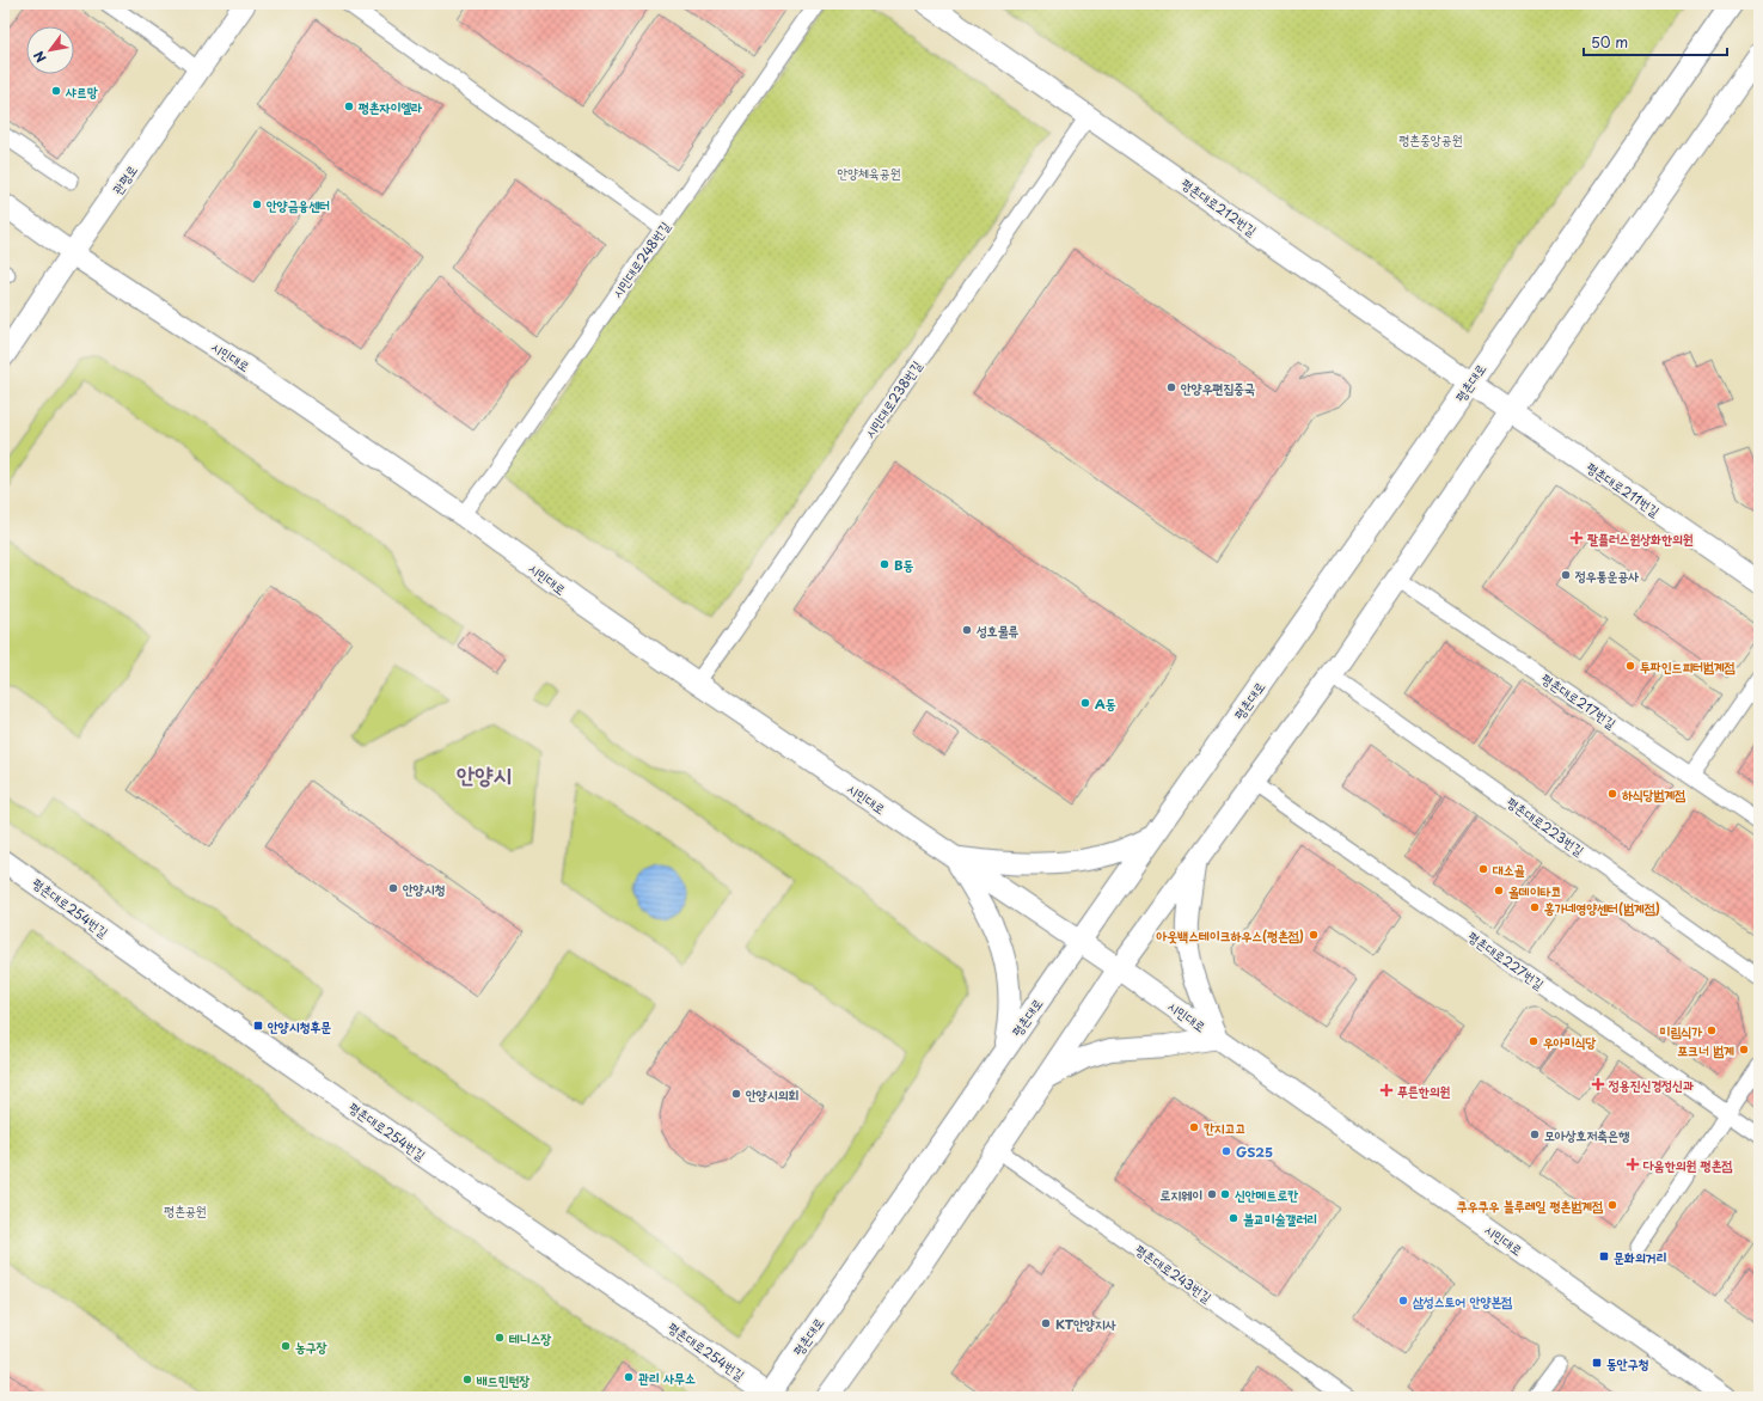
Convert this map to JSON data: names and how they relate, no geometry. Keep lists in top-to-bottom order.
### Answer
{
  "streets": {
    "street": [
      "관평로",
      "평촌대로212번길",
      "시민대로248번길",
      "시민대로",
      "평촌대로",
      "시민대로238번길",
      "평촌대로211번길",
      "평촌대로217번길",
      "평촌대로223번길",
      "평촌대로254번길",
      "평촌대로227번길",
      "평촌대로243번길"
    ]
  },
  "crossings": [
    ["관평로", "시민대로"],
    ["평촌대로212번길", "평촌대로"],
    ["평촌대로212번길", "시민대로238번길"],
    ["평촌대로212번길", "평촌대로211번길"],
    ["시민대로248번길", "시민대로"],
    ["시민대로", "평촌대로"],
    ["시민대로", "시민대로238번길"],
    ["평촌대로", "평촌대로254번길"]
  ],
  "districts": ["안양시"],
  "parks": ["평촌중앙공원", "안양체육공원", "평촌공원"],
  "places": {
    "other": [
      "샤르망",
      "평촌자이엘라",
      "안양금융센터",
      "안양우편집중국",
      "B동",
      "정우통운공사",
      "성호물류",
      "투파인드피터범계점",
      "A동",
      "하식당범계점",
      "대소골",
      "안양시청",
      "올데이타코",
      "홍가네영양센터(범계점)",
      "아웃백스테이크하우스(평촌점)",
      "미림식가",
      "우아미식당",
      "포크너 범계",
      "안양시의회",
      "칸지고고",
      "모아상호저축은행",
      "GS25",
      "로지웨이",
      "신안메트로칸",
      "쿠우쿠우 블루레일 평촌범계점",
      "불교미술갤러리",
      "삼성스토어 안양본점",
      "KT안양지사",
      "테니스장",
      "농구장",
      "관리 사무소",
      "배드민턴장"
    ],
    "health": [
      "팔플러스원상화한의원",
      "정용진신경정신과",
      "푸른한의원",
      "다움한의원 평촌점"
    ],
    "transit": ["안양시청후문", "문화의거리", "동안구청"]
  },
  "scale_bar": "50 m",
  "north": "bottom left"
}
